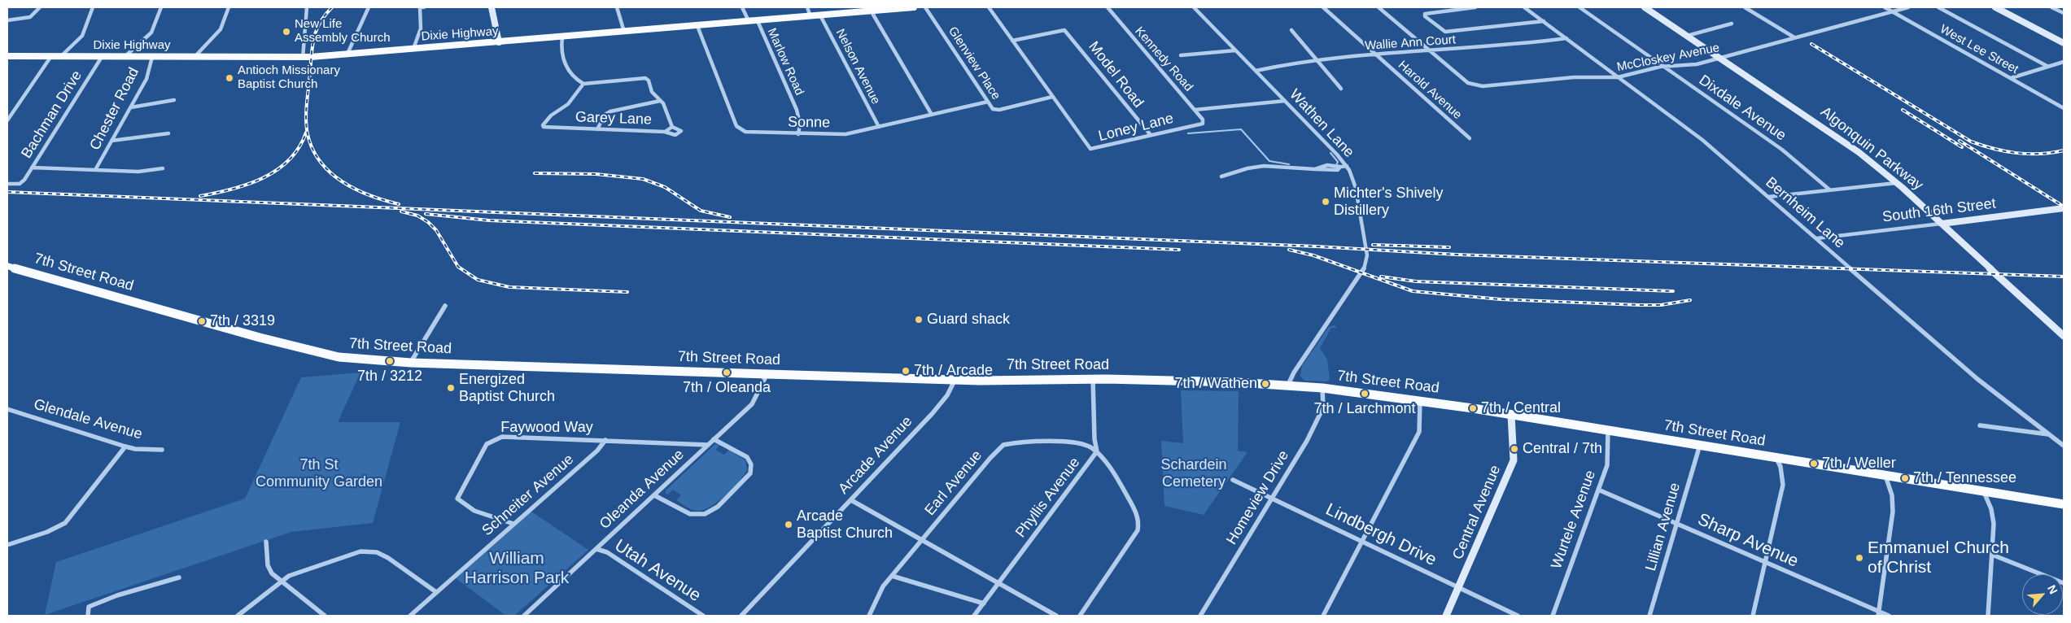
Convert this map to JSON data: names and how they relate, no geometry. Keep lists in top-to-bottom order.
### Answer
{
  "streets": {
    "main road": [
      "Dixie Highway",
      "Algonquin Parkway",
      "South 16th Street",
      "7th Street Road",
      "Central Avenue"
    ],
    "street": [
      "Wallie Ann Court",
      "West Lee Street",
      "McCloskey Avenue",
      "Kennedy Road",
      "Marlow Road",
      "Glenview Place",
      "Nelson Avenue",
      "Model Road",
      "Harold Avenue",
      "Dixdale Avenue",
      "Chester Road",
      "Bachman Drive",
      "Garey Lane",
      "Sonne",
      "Wathen Lane",
      "Loney Lane",
      "Bernheim Lane",
      "Glendale Avenue",
      "Faywood Way",
      "Arcade Avenue",
      "Earl Avenue",
      "Oleanda Avenue",
      "Schneiter Avenue",
      "Phyllis Avenue",
      "Homeview Drive",
      "Wurtele Avenue",
      "Lillian Avenue",
      "Lindbergh Drive",
      "Sharp Avenue",
      "Utah Avenue"
    ]
  },
  "crossings": [
    ["Dixie Highway", "Marlow Road"],
    ["Dixie Highway", "Nelson Avenue"],
    ["Dixie Highway", "Chester Road"],
    ["Dixie Highway", "Bachman Drive"],
    ["Dixie Highway", "Sonne"],
    ["Wallie Ann Court", "McCloskey Avenue"],
    ["Wallie Ann Court", "Harold Avenue"],
    ["Wallie Ann Court", "Wathen Lane"],
    ["Wallie Ann Court", "Bernheim Lane"],
    ["West Lee Street", "McCloskey Avenue"],
    ["McCloskey Avenue", "Dixdale Avenue"],
    ["McCloskey Avenue", "Algonquin Parkway"],
    ["McCloskey Avenue", "Bernheim Lane"],
    ["Kennedy Road", "Loney Lane"],
    ["Marlow Road", "Sonne"],
    ["Glenview Place", "Sonne"],
    ["Glenview Place", "Loney Lane"],
    ["Nelson Avenue", "Sonne"],
    ["Model Road", "Loney Lane"],
    ["Wathen Lane", "7th Street Road"],
    ["Algonquin Parkway", "South 16th Street"],
    ["South 16th Street", "Bernheim Lane"],
    ["7th Street Road", "Arcade Avenue"],
    ["7th Street Road", "Oleanda Avenue"],
    ["7th Street Road", "Phyllis Avenue"],
    ["7th Street Road", "Homeview Drive"],
    ["7th Street Road", "Central Avenue"],
    ["7th Street Road", "Wurtele Avenue"],
    ["7th Street Road", "Lillian Avenue"],
    ["Faywood Way", "Oleanda Avenue"],
    ["Faywood Way", "Schneiter Avenue"],
    ["Earl Avenue", "Phyllis Avenue"],
    ["Oleanda Avenue", "Utah Avenue"],
    ["Homeview Drive", "Lindbergh Drive"],
    ["Central Avenue", "Lindbergh Drive"],
    ["Wurtele Avenue", "Sharp Avenue"],
    ["Lillian Avenue", "Sharp Avenue"]
  ],
  "parks": ["7th St Community Garden", "Schardein Cemetery", "William Harrison Park"],
  "places": [
    "New Life Assembly Church",
    "Antioch Missionary Baptist Church",
    "Michter's Shively Distillery",
    "Guard shack",
    "7th / 3319",
    "7th / 3212",
    "7th / Arcade",
    "7th / Oleanda",
    "7th / Wathen",
    "Energized Baptist Church",
    "7th / Larchmont",
    "7th / Central",
    "Central / 7th",
    "7th / Weller",
    "7th / Tennessee",
    "Arcade Baptist Church",
    "Emmanuel Church of Christ"
  ],
  "north": "top right"
}
